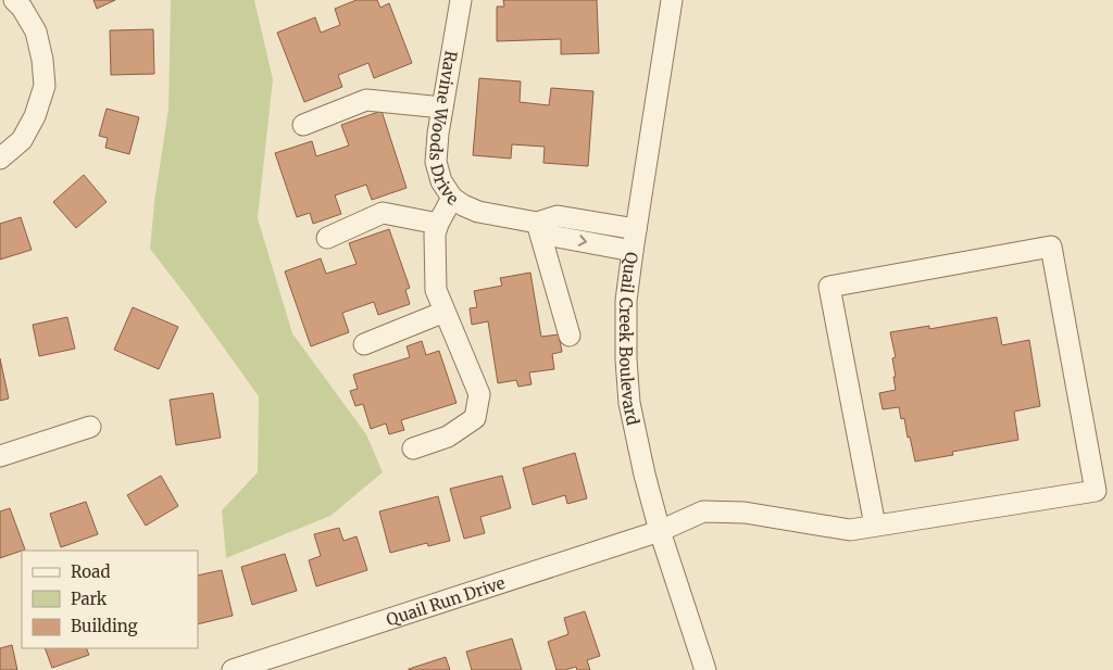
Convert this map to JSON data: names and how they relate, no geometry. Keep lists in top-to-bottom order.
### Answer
{
  "streets": {
    "street": ["Ravine Woods Drive", "Quail Creek Boulevard", "Quail Run Drive"]
  },
  "crossings": [
    ["Ravine Woods Drive", "Quail Creek Boulevard"],
    ["Quail Creek Boulevard", "Quail Run Drive"]
  ],
  "legend": ["Road", "Park", "Building"]
}
